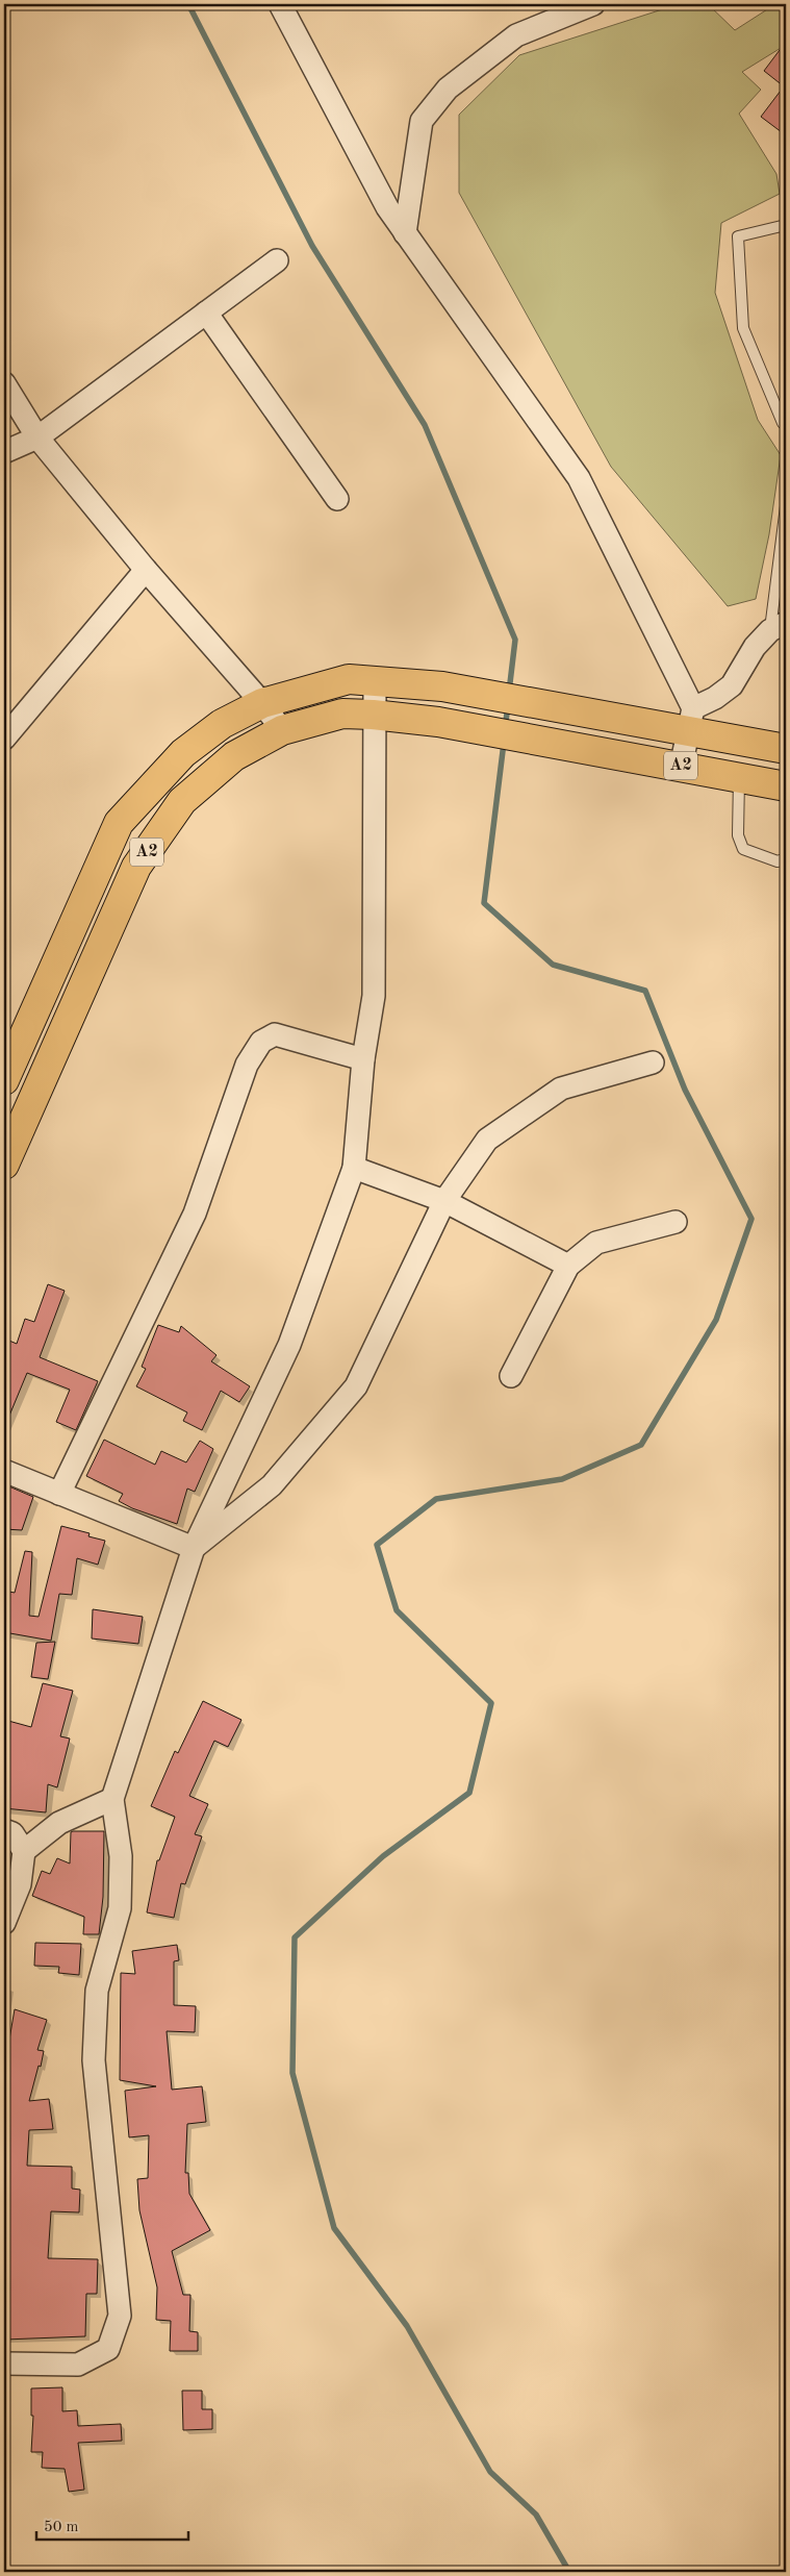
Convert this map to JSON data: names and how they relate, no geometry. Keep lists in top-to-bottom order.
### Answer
{
  "streets": {
    "highway": ["A2"]
  },
  "scale_bar": "50 m"
}
